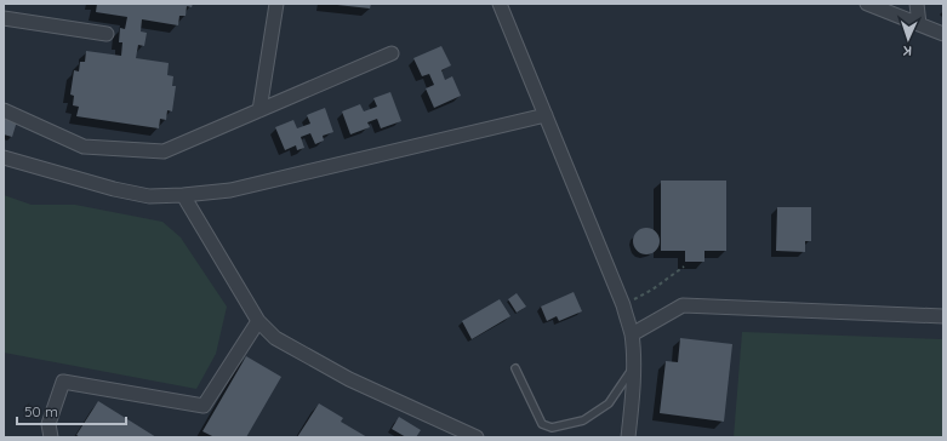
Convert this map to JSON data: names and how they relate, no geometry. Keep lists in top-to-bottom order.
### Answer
{
  "scale_bar": "50 m",
  "north": "bottom"
}
